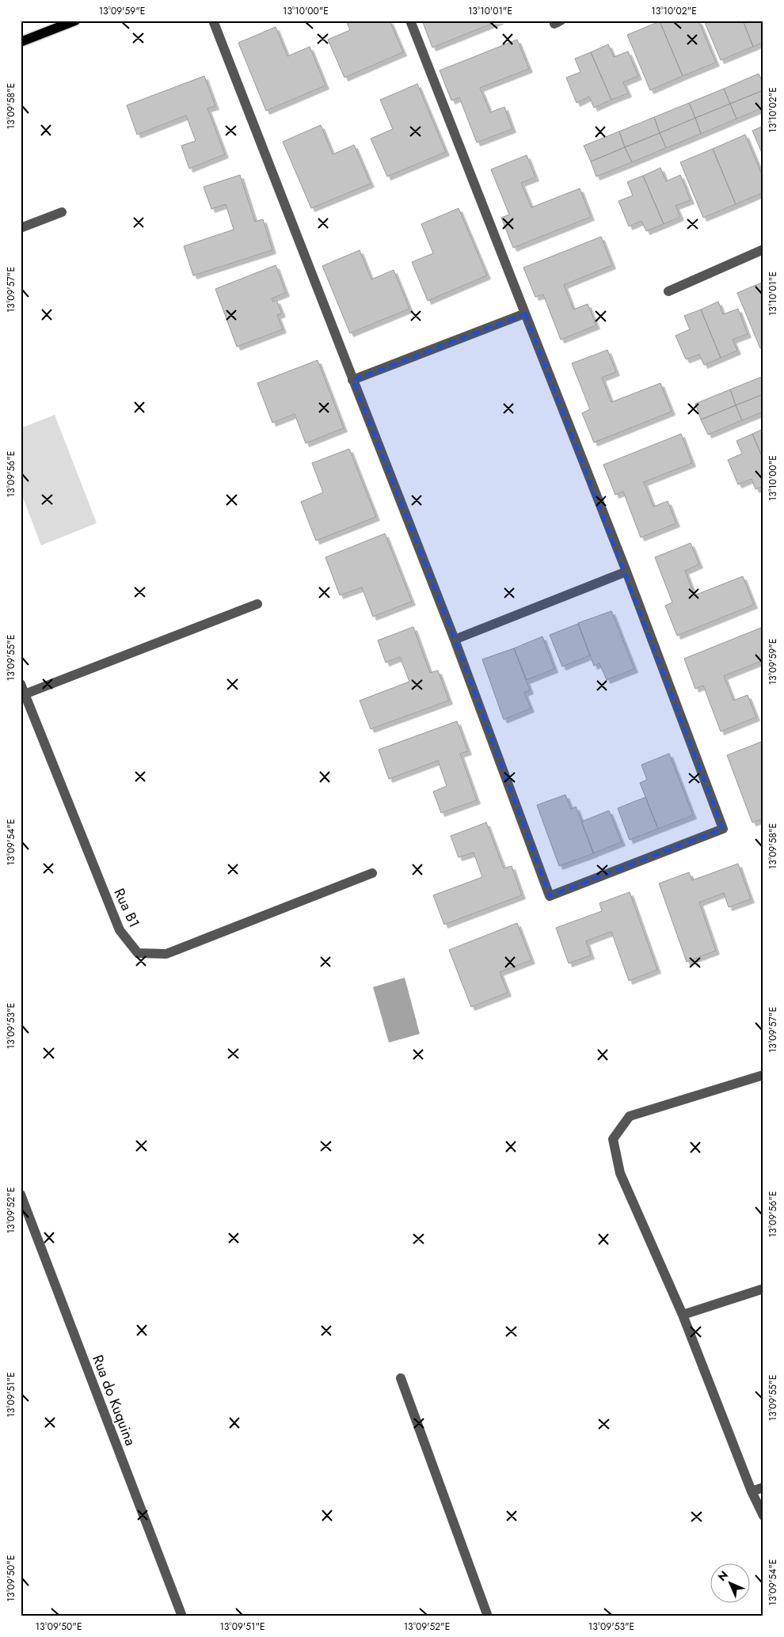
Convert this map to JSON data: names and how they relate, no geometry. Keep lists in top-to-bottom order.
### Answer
{
  "streets": {
    "street": ["Rua B1", "Rua do Kuquina"]
  },
  "north": "top left",
  "coordinates": [
    "13°09'59\"E",
    "13°10'00\"E",
    "13°10'01\"E",
    "13°10'02\"E",
    "13°09'58\"E",
    "13°09'57\"E",
    "13°09'56\"E",
    "13°09'55\"E",
    "13°09'54\"E",
    "13°09'53\"E",
    "13°09'52\"E",
    "13°09'51\"E",
    "13°09'50\"E"
  ]
}
